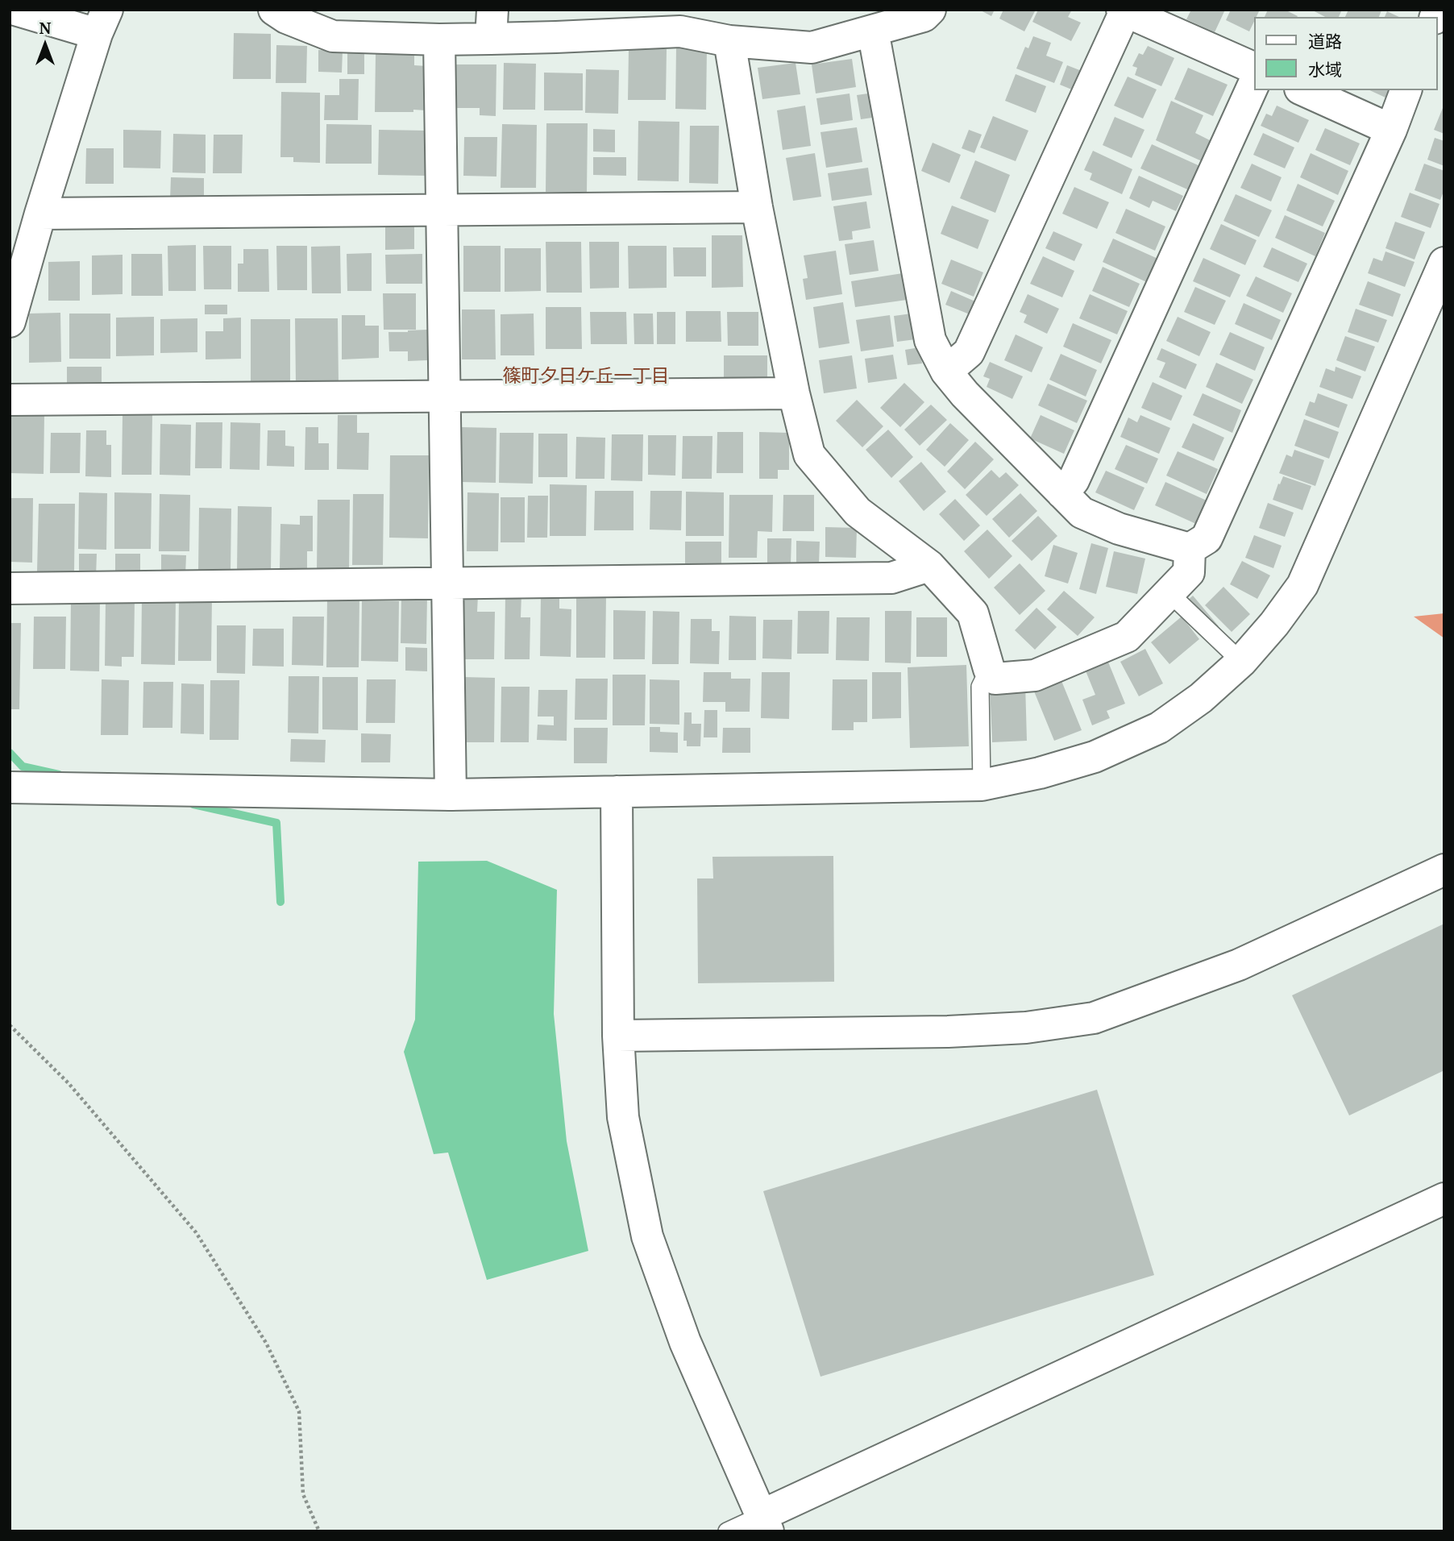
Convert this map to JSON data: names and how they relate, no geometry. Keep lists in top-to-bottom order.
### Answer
{
  "districts": ["篠町夕日ケ丘一丁目"],
  "legend": ["道路", "水域"],
  "north": "top"
}
